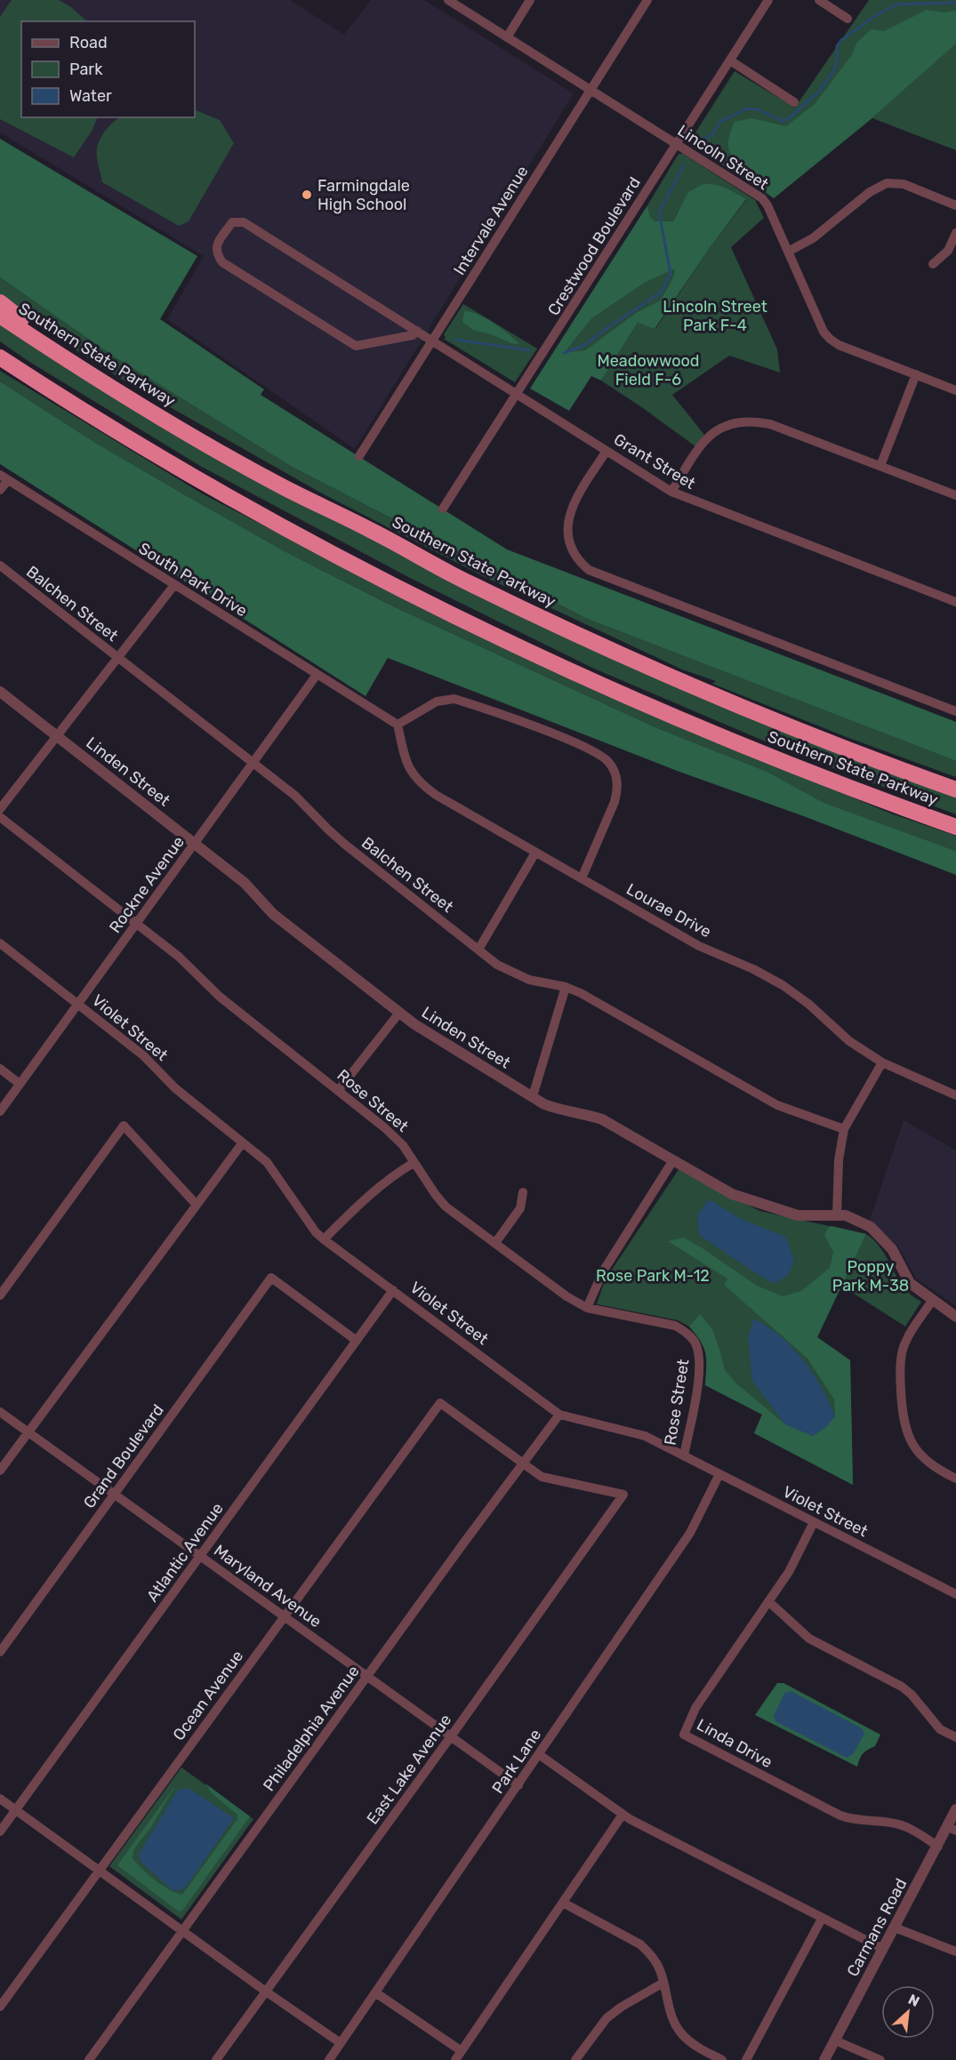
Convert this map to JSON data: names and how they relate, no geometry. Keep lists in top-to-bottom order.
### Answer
{
  "streets": {
    "highway": ["Southern State Parkway"],
    "street": [
      "Lincoln Street",
      "Intervale Avenue",
      "Crestwood Boulevard",
      "Grant Street",
      "South Park Drive",
      "Balchen Street",
      "Linden Street",
      "Rockne Avenue",
      "Lourae Drive",
      "Violet Street",
      "Rose Street",
      "Grand Boulevard",
      "Atlantic Avenue",
      "Maryland Avenue",
      "Ocean Avenue",
      "Philadelphia Avenue",
      "Linda Drive",
      "Park Lane",
      "East Lake Avenue",
      "Carmans Road"
    ]
  },
  "crossings": [
    ["Lincoln Street", "Intervale Avenue"],
    ["Lincoln Street", "Crestwood Boulevard"],
    ["Intervale Avenue", "Grant Street"],
    ["Crestwood Boulevard", "Grant Street"],
    ["South Park Drive", "Rockne Avenue"],
    ["South Park Drive", "Lourae Drive"],
    ["Balchen Street", "Rockne Avenue"],
    ["Linden Street", "Rockne Avenue"],
    ["Rockne Avenue", "Violet Street"],
    ["Rockne Avenue", "Rose Street"],
    ["Violet Street", "Rose Street"],
    ["Violet Street", "Atlantic Avenue"],
    ["Violet Street", "Philadelphia Avenue"],
    ["Violet Street", "Linda Drive"],
    ["Violet Street", "Park Lane"],
    ["Grand Boulevard", "Atlantic Avenue"],
    ["Grand Boulevard", "Maryland Avenue"],
    ["Atlantic Avenue", "Maryland Avenue"],
    ["Maryland Avenue", "Ocean Avenue"],
    ["Maryland Avenue", "Philadelphia Avenue"],
    ["Maryland Avenue", "Park Lane"],
    ["Maryland Avenue", "East Lake Avenue"],
    ["Ocean Avenue", "Philadelphia Avenue"],
    ["Ocean Avenue", "East Lake Avenue"],
    ["Philadelphia Avenue", "East Lake Avenue"],
    ["Linda Drive", "Carmans Road"]
  ],
  "parks": [
    "Lincoln Street Park F-4",
    "Meadowwood Field F-6",
    "Poppy Park M-38",
    "Rose Park M-12"
  ],
  "places": ["Farmingdale High School"],
  "legend": ["Road", "Park", "Water"],
  "north": "top right"
}
